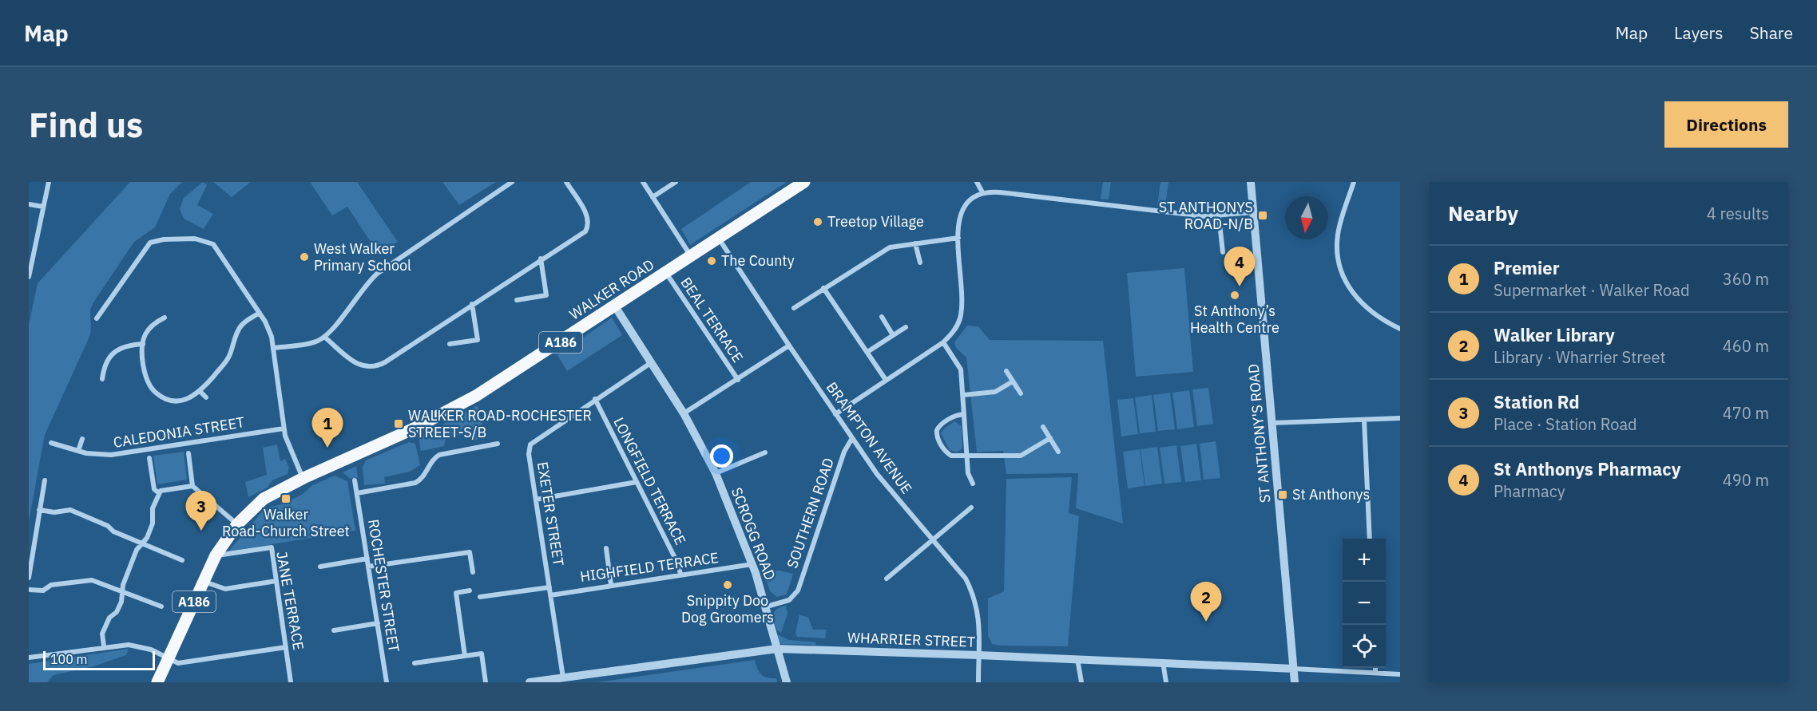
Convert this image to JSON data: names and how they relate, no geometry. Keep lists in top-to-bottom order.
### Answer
{
  "streets": {
    "main road": ["WALKER ROAD", "A186"],
    "street": [
      "BEAL TERRACE",
      "CALEDONIA STREET",
      "ST ANTHONY'S ROAD",
      "BRAMPTON AVENUE",
      "LONGFIELD TERRACE",
      "SOUTHERN ROAD",
      "EXETER STREET",
      "SCROGG ROAD",
      "HIGHFIELD TERRACE",
      "ROCHESTER STREET",
      "JANE TERRACE",
      "WHARRIER STREET"
    ]
  },
  "crossings": [
    ["WALKER ROAD", "BEAL TERRACE"],
    ["WALKER ROAD", "A186"],
    ["WALKER ROAD", "BRAMPTON AVENUE"],
    ["WALKER ROAD", "SCROGG ROAD"],
    ["A186", "JANE TERRACE"],
    ["ST ANTHONY'S ROAD", "WHARRIER STREET"],
    ["BRAMPTON AVENUE", "SOUTHERN ROAD"],
    ["BRAMPTON AVENUE", "WHARRIER STREET"],
    ["LONGFIELD TERRACE", "EXETER STREET"],
    ["LONGFIELD TERRACE", "HIGHFIELD TERRACE"],
    ["SOUTHERN ROAD", "SCROGG ROAD"],
    ["EXETER STREET", "HIGHFIELD TERRACE"],
    ["EXETER STREET", "WHARRIER STREET"],
    ["SCROGG ROAD", "HIGHFIELD TERRACE"],
    ["SCROGG ROAD", "WHARRIER STREET"]
  ],
  "places": {
    "transit": [
      "ST ANTHONYS ROAD-N/B",
      "WALKER ROAD-ROCHESTER STREET-S/B",
      "St Anthonys",
      "Walker Road-Church Street"
    ],
    "other": [
      "Treetop Village",
      "West Walker Primary School",
      "The County",
      "St Anthony’s Health Centre",
      "Snippity Doo Dog Groomers"
    ]
  },
  "scale_bar": "100 m",
  "north": "bottom",
  "page": {
    "header": "Map",
    "nav": ["Map", "Layers", "Share"],
    "buttons": "Directions",
    "title": "Find us",
    "heading": ["Nearby", "4 results"],
    "list": [
      {
        "mark": "1",
        "name": "Premier",
        "note": "Supermarket · Walker Road",
        "value": "360 m"
      },
      {
        "mark": "2",
        "name": "Walker Library",
        "note": "Library · Wharrier Street",
        "value": "460 m"
      },
      {
        "mark": "3",
        "name": "Station Rd",
        "note": "Place · Station Road",
        "value": "470 m"
      },
      {
        "mark": "4",
        "name": "St Anthonys Pharmacy",
        "note": "Pharmacy",
        "value": "490 m"
      }
    ],
    "pins": [
      "4",
      "1",
      "3",
      "2"
    ],
    "map_buttons": ["+", "−"],
    "scale": "100 m"
  }
}
